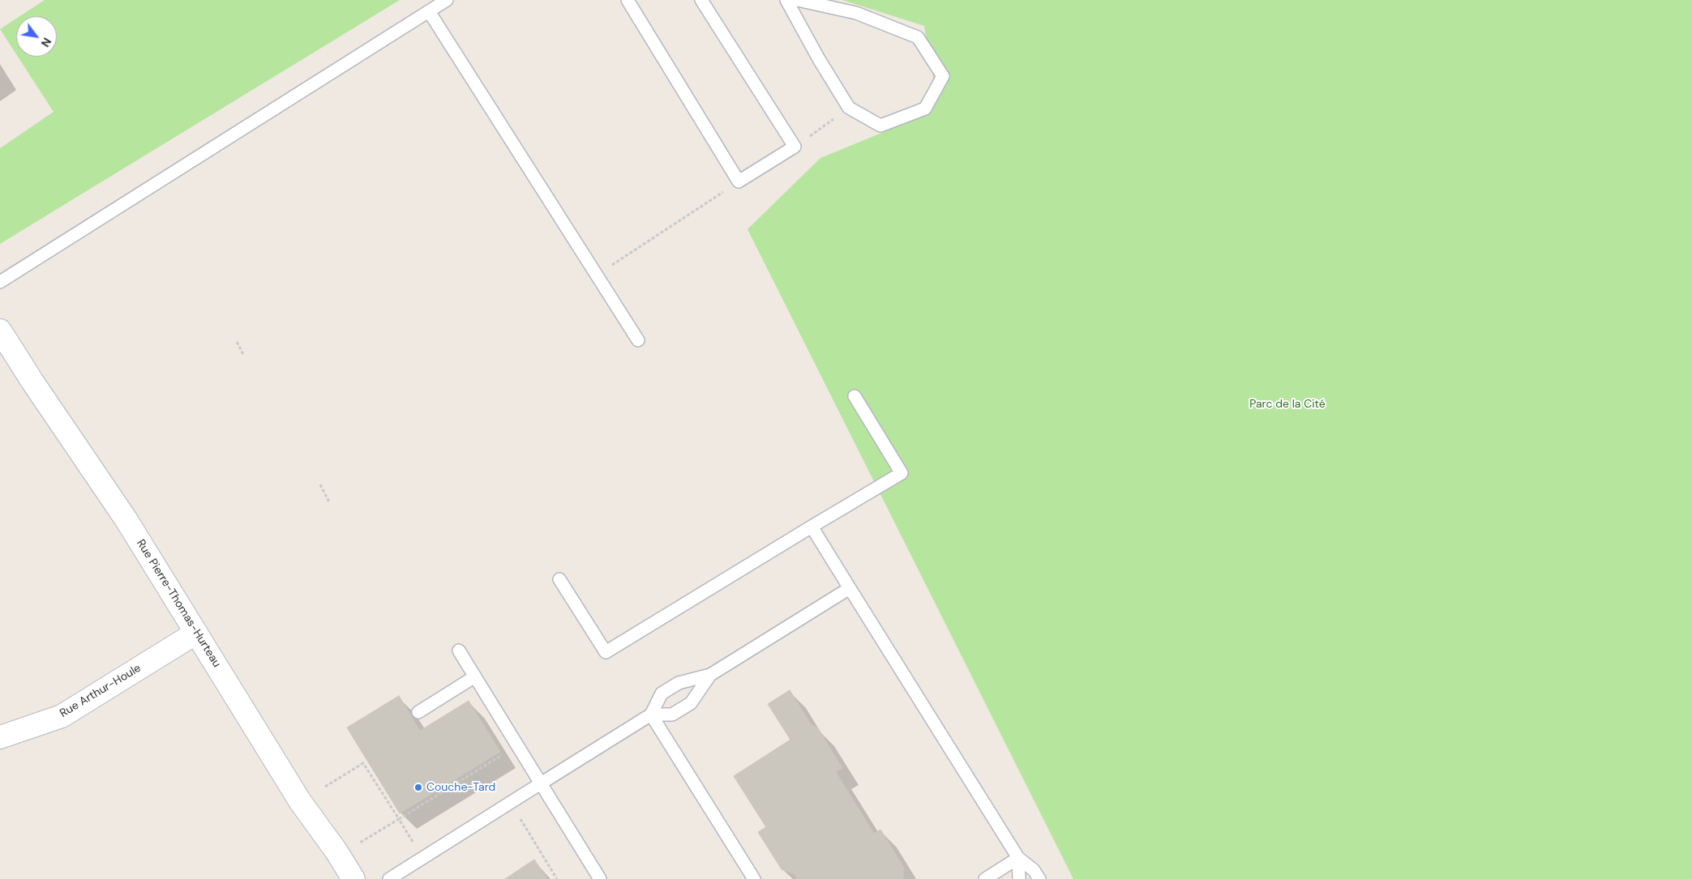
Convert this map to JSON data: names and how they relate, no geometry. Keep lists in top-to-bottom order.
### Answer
{
  "streets": {
    "street": ["Rue Pierre-Thomas-Hurteau", "Rue Arthur-Houle"]
  },
  "crossings": [
    ["Rue Pierre-Thomas-Hurteau", "Rue Arthur-Houle"]
  ],
  "parks": ["Parc de la Cité"],
  "places": ["Couche-Tard"],
  "north": "bottom right"
}
